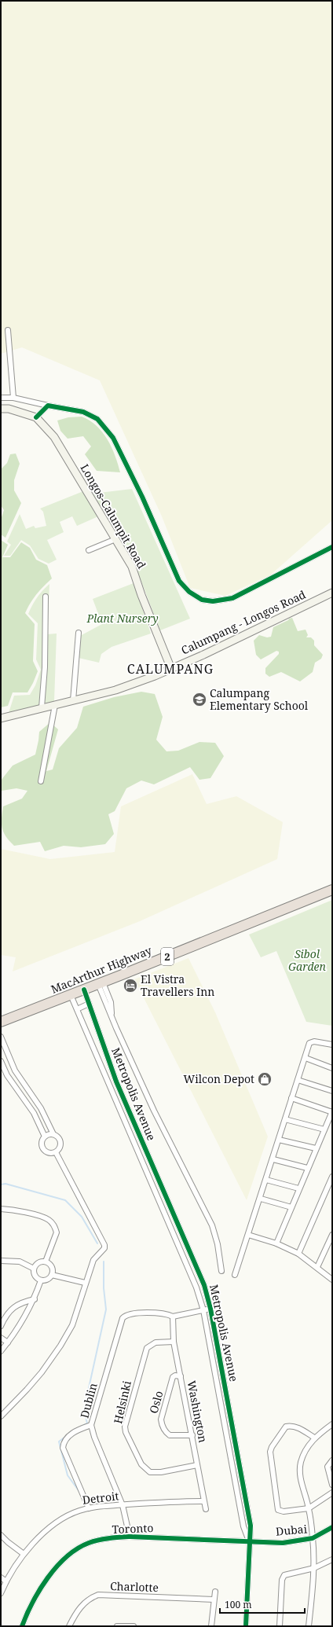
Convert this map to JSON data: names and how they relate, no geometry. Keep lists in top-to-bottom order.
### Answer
{
  "streets": {
    "highway": ["2", "MacArthur Highway"],
    "street": [
      "Longos-Calumpit Road",
      "Calumpang - Longos Road",
      "Metropolis Avenue",
      "Dublin",
      "Helsinki",
      "Oslo",
      "Washington",
      "Detroit",
      "Toronto",
      "Dubai",
      "Charlotte"
    ]
  },
  "crossings": [
    ["Longos-Calumpit Road", "Calumpang - Longos Road"],
    ["MacArthur Highway", "Metropolis Avenue"],
    ["Metropolis Avenue", "Toronto"],
    ["Metropolis Avenue", "Dubai"],
    ["Dublin", "Washington"],
    ["Dublin", "Detroit"],
    ["Dublin", "Toronto"],
    ["Helsinki", "Washington"],
    ["Oslo", "Washington"],
    ["Washington", "Detroit"],
    ["Toronto", "Dubai"]
  ],
  "districts": ["CALUMPANG"],
  "parks": ["Plant Nursery", "Sibol Garden"],
  "places": {
    "school or university": ["Calumpang Elementary School"],
    "hotel": ["El Vistra Travellers Inn"],
    "shop": ["Wilcon Depot"]
  },
  "scale_bar": "100 m"
}
